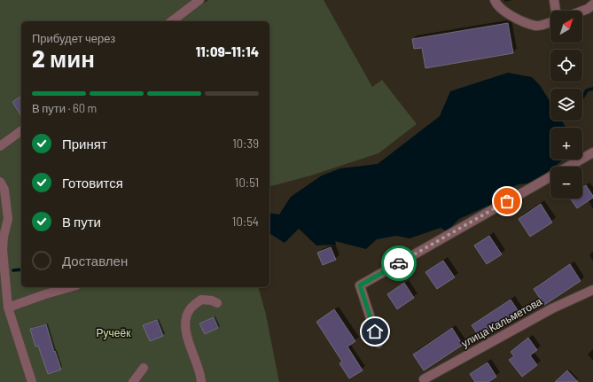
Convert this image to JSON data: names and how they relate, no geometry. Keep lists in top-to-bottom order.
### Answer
{
  "streets": {
    "street": ["улица Кальметова"]
  },
  "parks": ["Ручеёк"],
  "north": "top right",
  "page": {
    "map_buttons": ["+", "−"],
    "heading": ["2 мин", "Прибудет через", "11:09–11:14"],
    "bar": "В пути · 60 m",
    "list": [
      ["Принят", "10:39"],
      ["Готовится", "10:51"],
      ["В пути", "10:54"],
      "Доставлен"
    ]
  }
}
